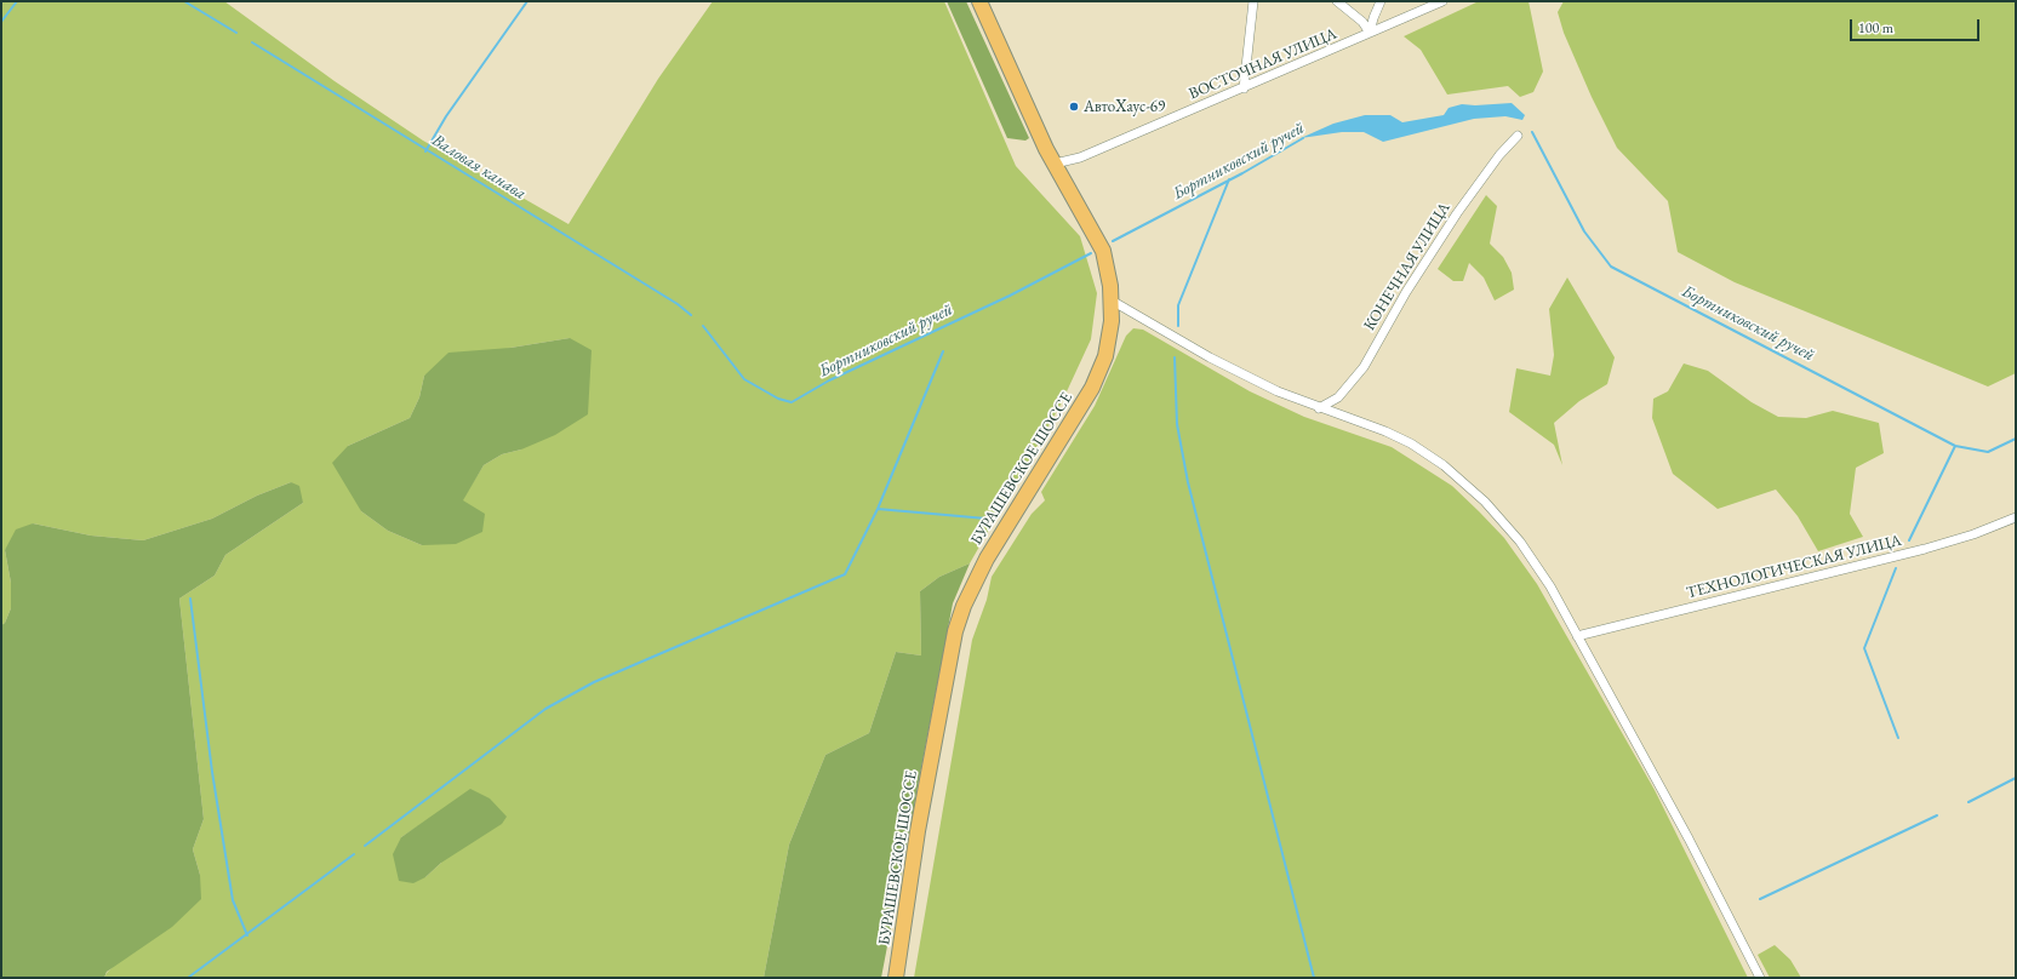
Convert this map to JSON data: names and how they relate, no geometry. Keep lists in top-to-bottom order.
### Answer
{
  "streets": {
    "main road": ["БУРАШЕВСКОЕ ШОССЕ"],
    "street": ["ВОСТОЧНАЯ УЛИЦА", "КОНЕЧНАЯ УЛИЦА", "ТЕХНОЛОГИЧЕСКАЯ УЛИЦА"]
  },
  "crossings": [
    ["ВОСТОЧНАЯ УЛИЦА", "БУРАШЕВСКОЕ ШОССЕ"]
  ],
  "water": ["Бортниковский ручей", "Валовая канава"],
  "places": ["АвтоХаус-69"],
  "scale_bar": "100 m"
}
